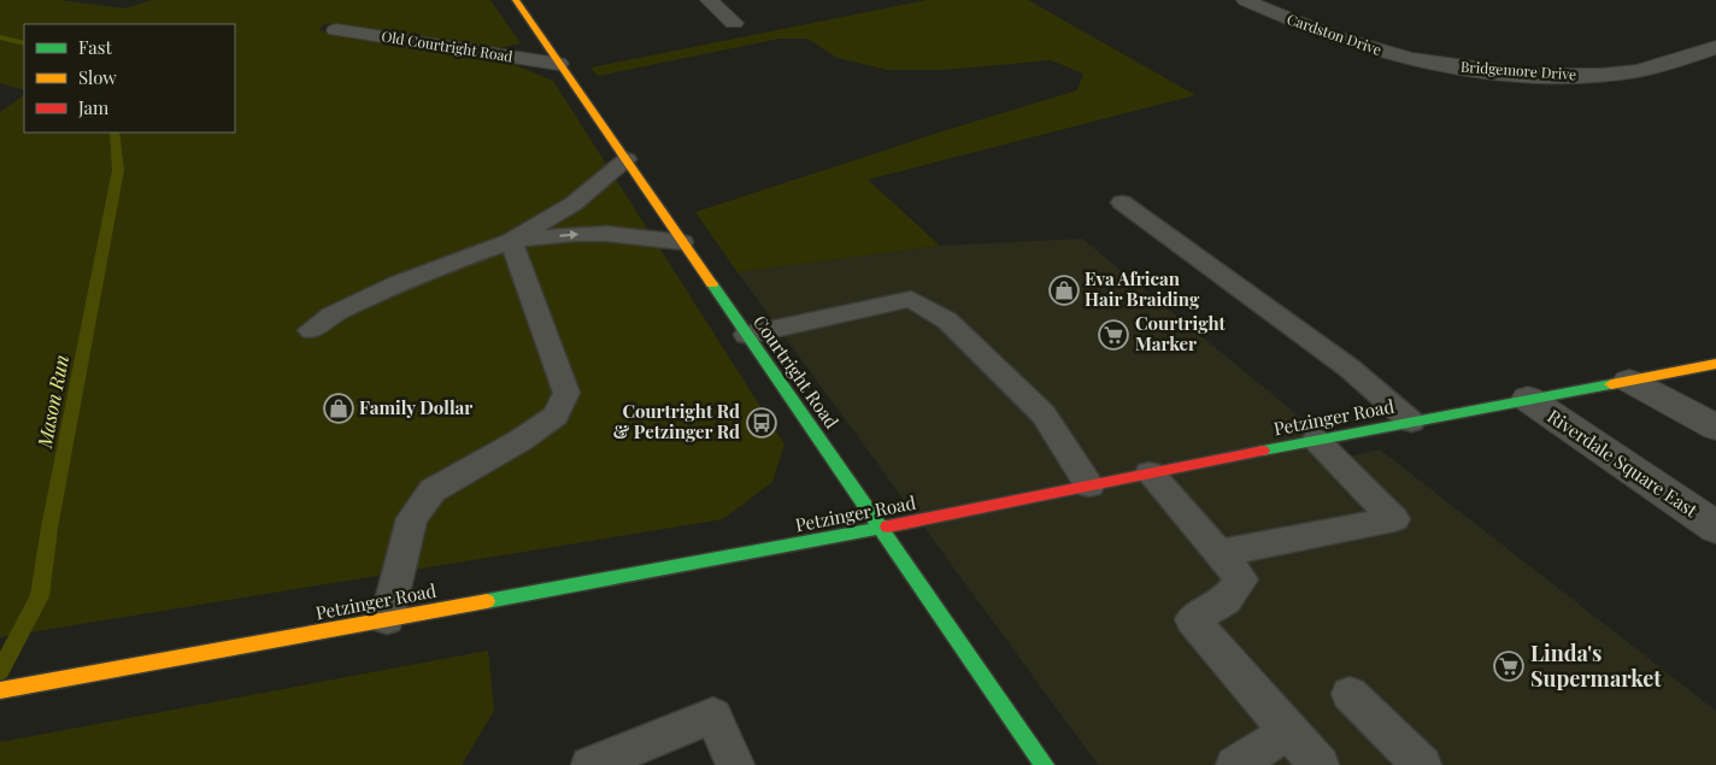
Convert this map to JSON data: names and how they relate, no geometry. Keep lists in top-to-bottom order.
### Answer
{
  "streets": {
    "street": [
      "Cardston Drive",
      "Old Courtright Road",
      "Bridgemore Drive",
      "Courtright Road",
      "Petzinger Road",
      "Riverdale Square East"
    ]
  },
  "crossings": [
    ["Cardston Drive", "Bridgemore Drive"],
    ["Old Courtright Road", "Courtright Road"],
    ["Courtright Road", "Petzinger Road"],
    ["Petzinger Road", "Riverdale Square East"]
  ],
  "water": ["Mason Run"],
  "places": {
    "shop": ["Eva African Hair Braiding", "Family Dollar"],
    "supermarket": ["Courtright Marker", "Linda's Supermarket"],
    "bus stop": ["Courtright Rd & Petzinger Rd"]
  },
  "legend": ["Fast", "Slow", "Jam"]
}
